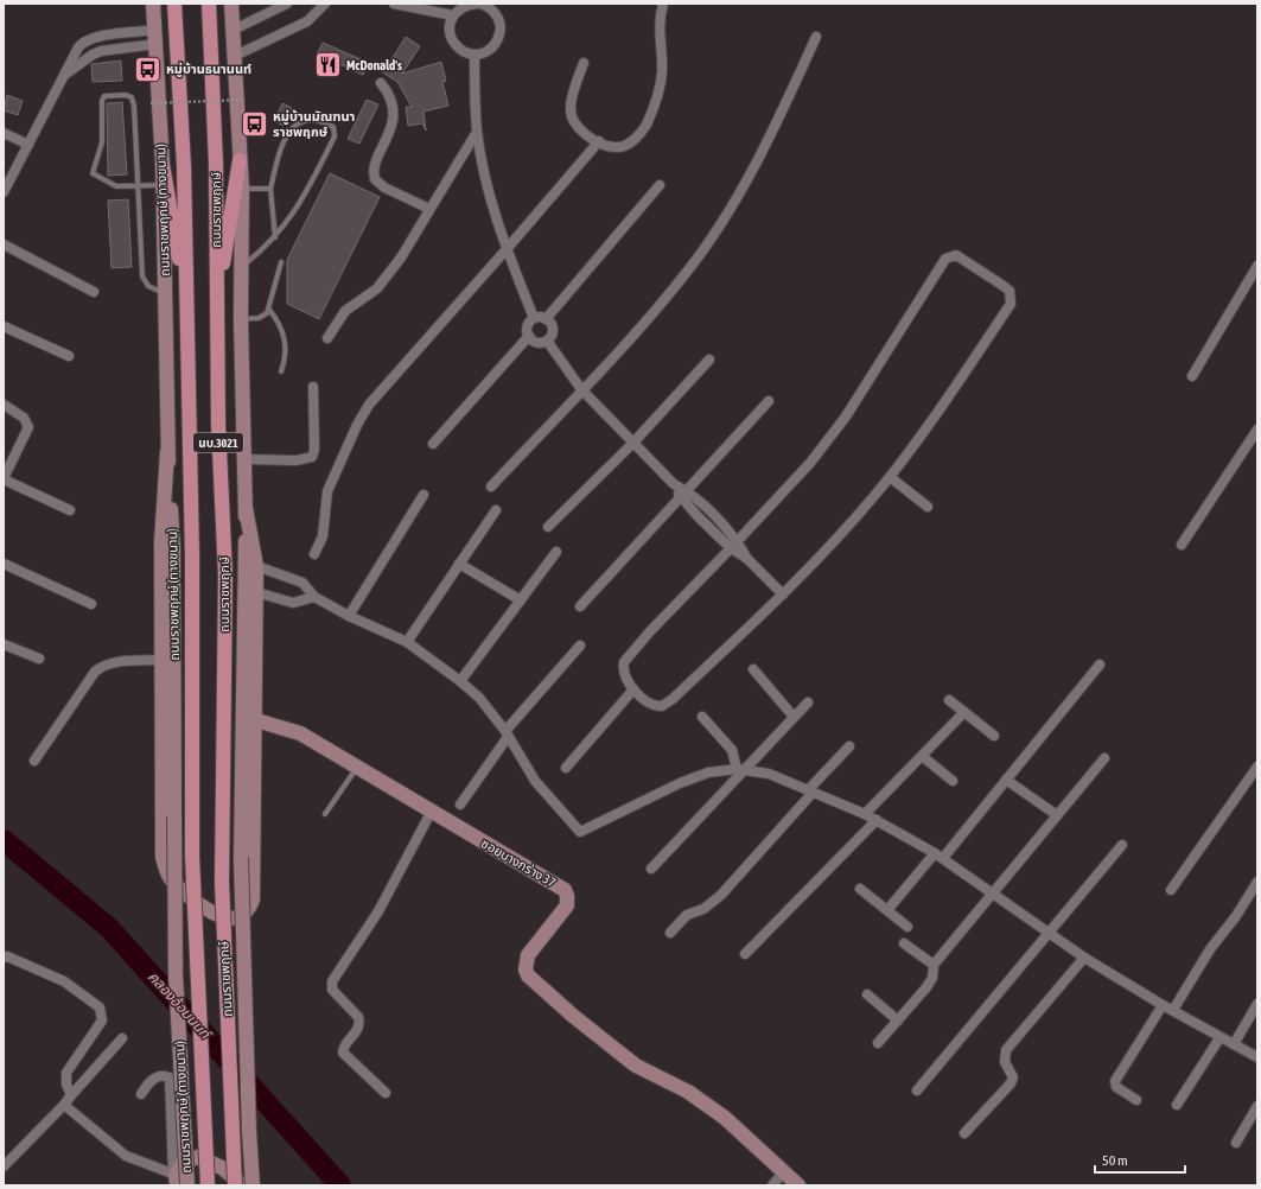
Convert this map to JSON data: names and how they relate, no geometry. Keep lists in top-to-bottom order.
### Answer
{
  "streets": {
    "main road": [
      "ถนนราชพฤกษ์ (ทางขนาน)",
      "ถนนราชพฤกษ์",
      "นบ.3021",
      "ซอยบางกร่าง 37"
    ]
  },
  "water": ["คลองอ้อมนนท์"],
  "places": {
    "restaurant": ["McDonald's"],
    "bus stop": ["หมู่บ้านธนานนท์", "หมู่บ้านมัณฑนา ราชพฤกษ์"]
  },
  "scale_bar": "50 m"
}
